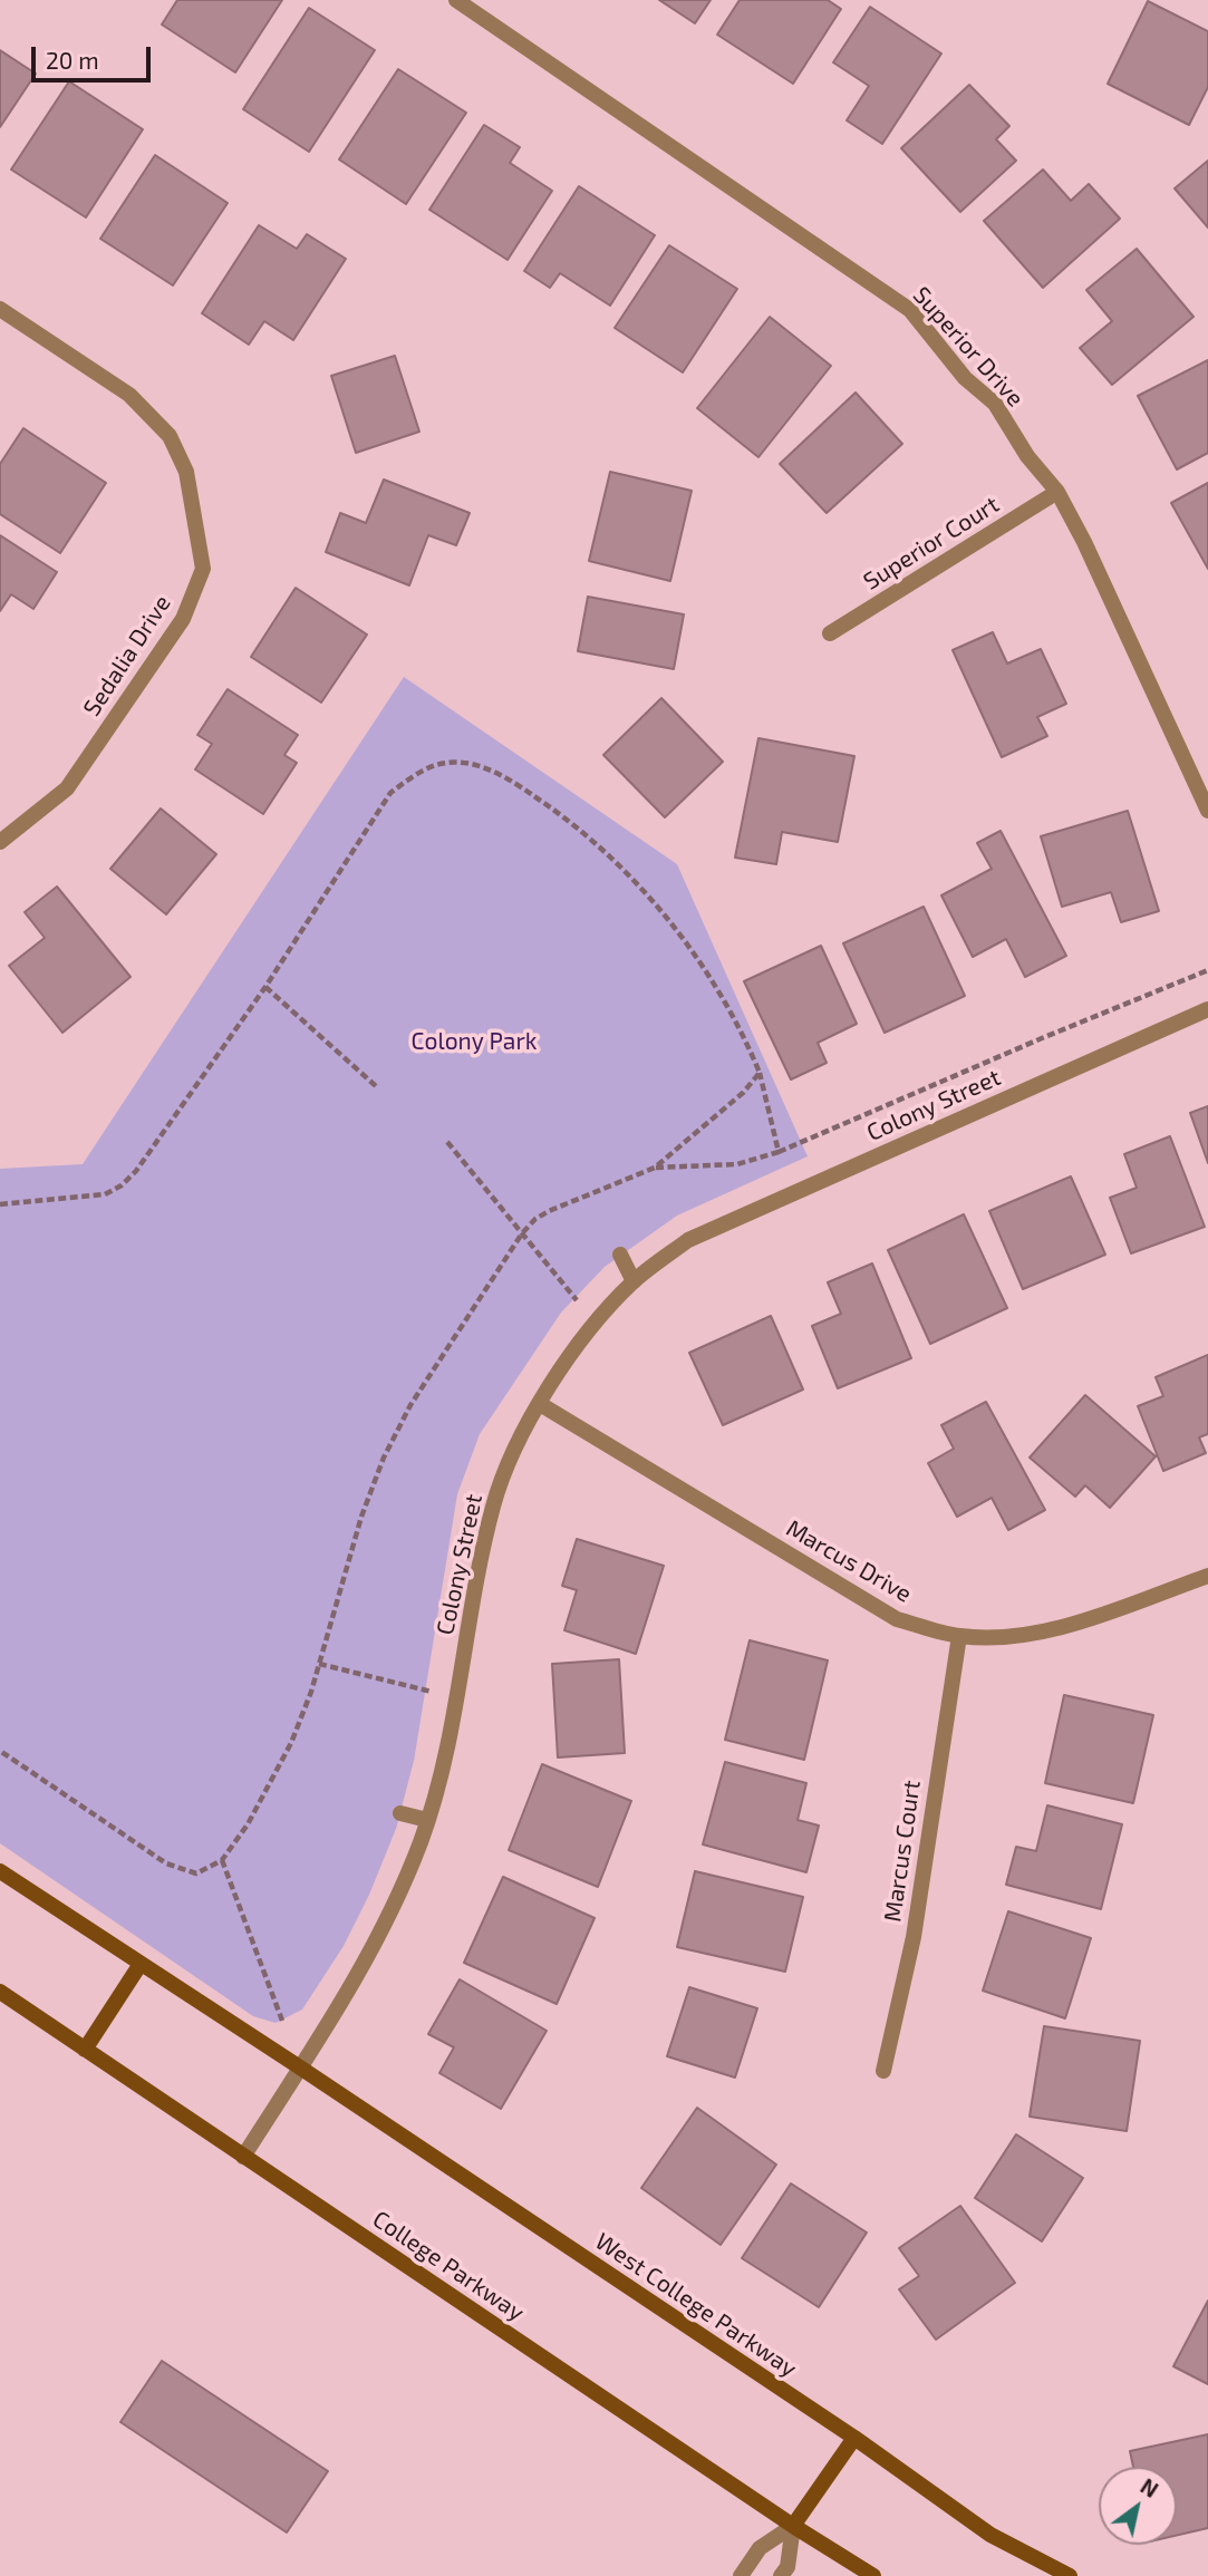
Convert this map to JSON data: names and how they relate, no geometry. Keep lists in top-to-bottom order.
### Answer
{
  "streets": {
    "main road": ["College Parkway", "West College Parkway"],
    "street": [
      "Superior Drive",
      "Superior Court",
      "Sedalia Drive",
      "Colony Street",
      "Marcus Drive",
      "Marcus Court"
    ]
  },
  "crossings": [
    ["Superior Drive", "Superior Court"],
    ["Colony Street", "Marcus Drive"],
    ["Colony Street", "College Parkway"],
    ["Colony Street", "West College Parkway"],
    ["Marcus Drive", "Marcus Court"]
  ],
  "parks": ["Colony Park"],
  "scale_bar": "20 m",
  "north": "top right"
}
